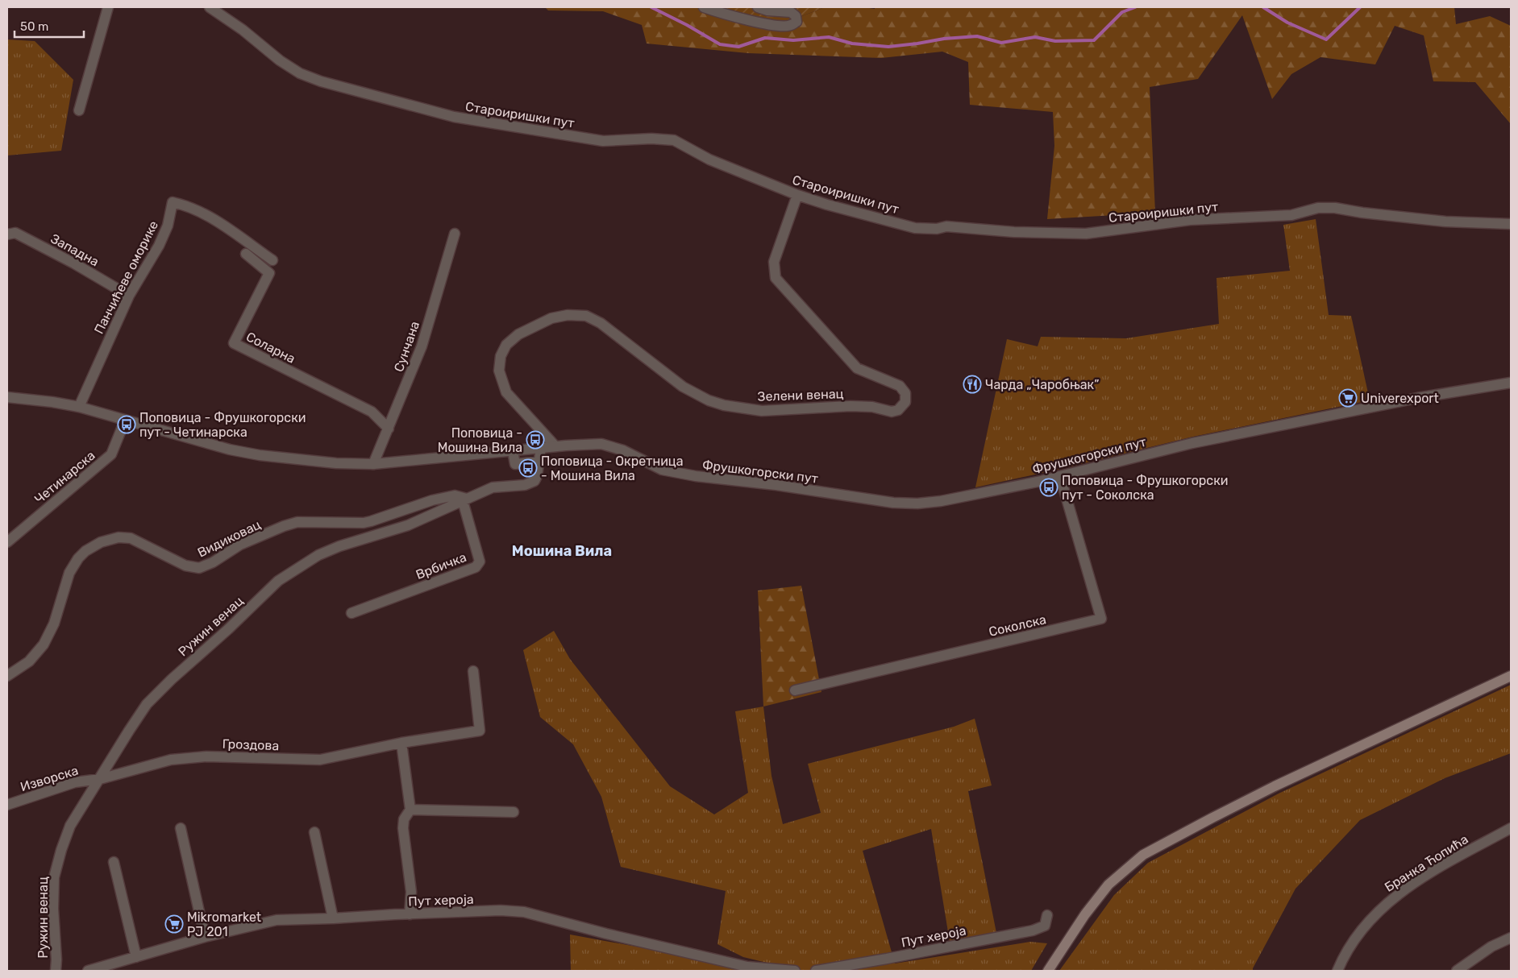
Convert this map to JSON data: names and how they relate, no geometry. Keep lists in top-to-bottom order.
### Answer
{
  "streets": {
    "street": [
      "Староиришки пут",
      "Западна",
      "Панчићеве оморике",
      "Сунчана",
      "Соларна",
      "Зелени венац",
      "Фрушкогорски пут",
      "Четинарска",
      "Видиковац",
      "Врбичка",
      "Соколска",
      "Ружин венац",
      "Гроздова",
      "Изворска",
      "Бранка Ћопића",
      "Пут хероја"
    ]
  },
  "crossings": [
    ["Староиришки пут", "Зелени венац"],
    ["Западна", "Панчићеве оморике"],
    ["Панчићеве оморике", "Фрушкогорски пут"],
    ["Сунчана", "Соларна"],
    ["Сунчана", "Фрушкогорски пут"],
    ["Зелени венац", "Фрушкогорски пут"],
    ["Фрушкогорски пут", "Четинарска"],
    ["Фрушкогорски пут", "Соколска"],
    ["Фрушкогорски пут", "Ружин венац"],
    ["Видиковац", "Врбичка"],
    ["Видиковац", "Ружин венац"],
    ["Врбичка", "Ружин венац"],
    ["Ружин венац", "Гроздова"],
    ["Ружин венац", "Изворска"],
    ["Гроздова", "Изворска"]
  ],
  "districts": ["Мошина Вила"],
  "places": {
    "restaurant": ["Чарда „Чаробњак”"],
    "supermarket": ["Univerexport", "Mikromarket PJ 201"],
    "bus stop": [
      "Поповица - Фрушкогорски пут - Четинарска",
      "Поповица - Мошина Вила",
      "Поповица - Окретница - Мошина Вила",
      "Поповица - Фрушкогорски пут - Соколска"
    ]
  },
  "scale_bar": "50 m"
}
